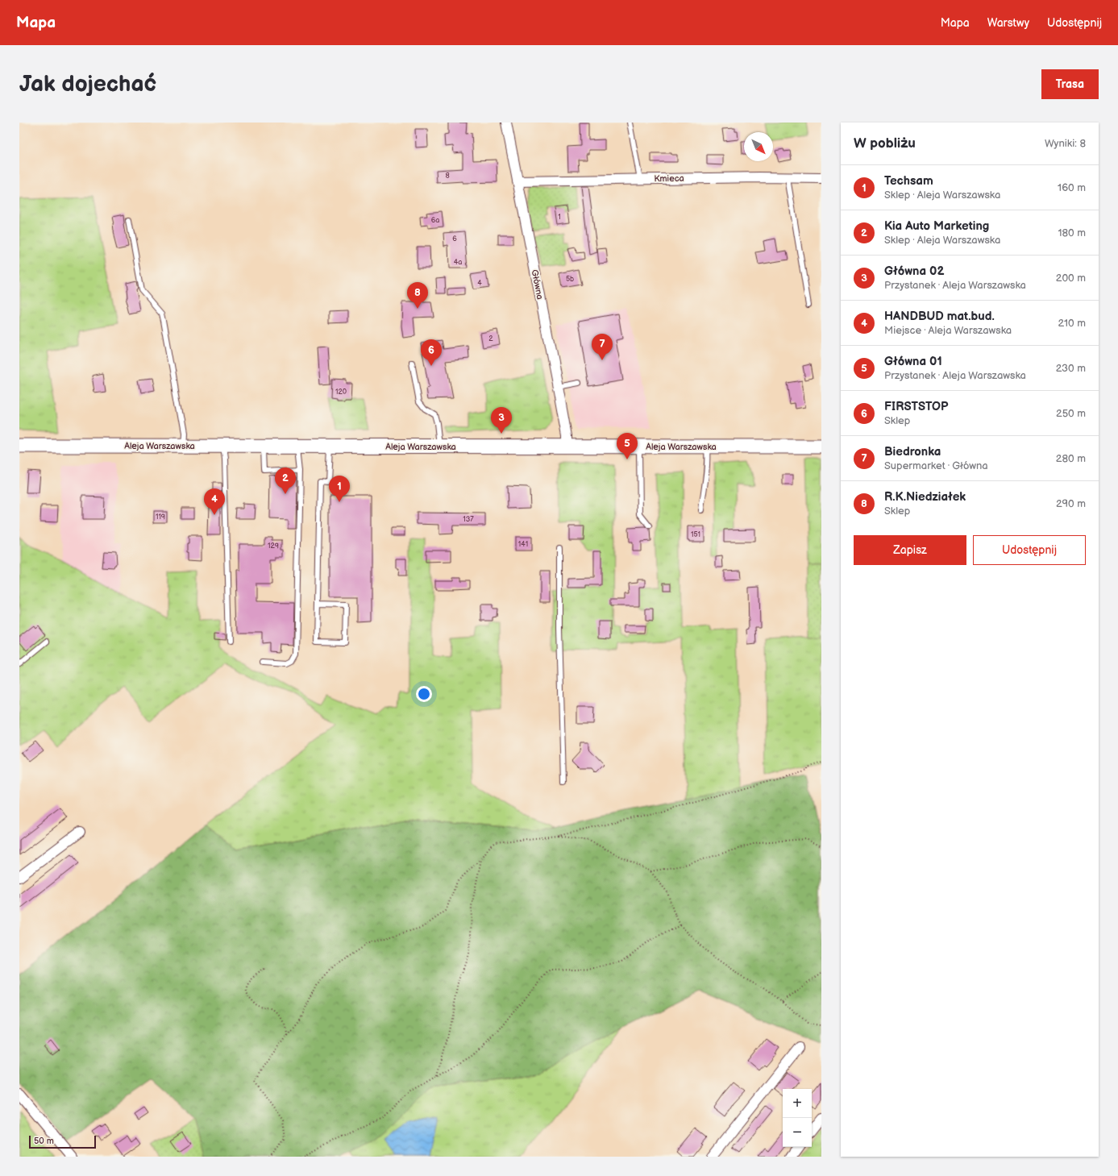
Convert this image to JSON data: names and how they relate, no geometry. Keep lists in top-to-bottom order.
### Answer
{
  "streets": {
    "street": ["Kmieca", "Główna", "Aleja Warszawska"]
  },
  "crossings": [
    ["Kmieca", "Główna"],
    ["Główna", "Aleja Warszawska"]
  ],
  "house_numbers": [
    "8",
    "1",
    "6a",
    "6",
    "4a",
    "5b",
    "4",
    "2",
    "120",
    "119",
    "137",
    "151",
    "141",
    "129"
  ],
  "scale_bar": "50 m",
  "north": "bottom right",
  "page": {
    "header": "Mapa",
    "nav": ["Mapa", "Warstwy", "Udostępnij"],
    "buttons": [
      "Trasa",
      ["Zapisz", "Udostępnij"]
    ],
    "title": "Jak dojechać",
    "heading": ["W pobliżu", "Wyniki: 8"],
    "list": [
      {
        "mark": "1",
        "name": "Techsam",
        "note": "Sklep · Aleja Warszawska",
        "value": "160 m"
      },
      {
        "mark": "2",
        "name": "Kia Auto Marketing",
        "note": "Sklep · Aleja Warszawska",
        "value": "180 m"
      },
      {
        "mark": "3",
        "name": "Główna 02",
        "note": "Przystanek · Aleja Warszawska",
        "value": "200 m"
      },
      {
        "mark": "4",
        "name": "HANDBUD mat.bud.",
        "note": "Miejsce · Aleja Warszawska",
        "value": "210 m"
      },
      {
        "mark": "5",
        "name": "Główna 01",
        "note": "Przystanek · Aleja Warszawska",
        "value": "230 m"
      },
      {
        "mark": "6",
        "name": "FIRSTSTOP",
        "note": "Sklep",
        "value": "250 m"
      },
      {
        "mark": "7",
        "name": "Biedronka",
        "note": "Supermarket · Główna",
        "value": "280 m"
      },
      {
        "mark": "8",
        "name": "R.K.Niedziałek",
        "note": "Sklep",
        "value": "290 m"
      }
    ],
    "pins": [
      "8",
      "7",
      "6",
      "3",
      "5",
      "2",
      "1",
      "4"
    ],
    "map_buttons": ["+", "−"],
    "scale": "50 m"
  }
}
